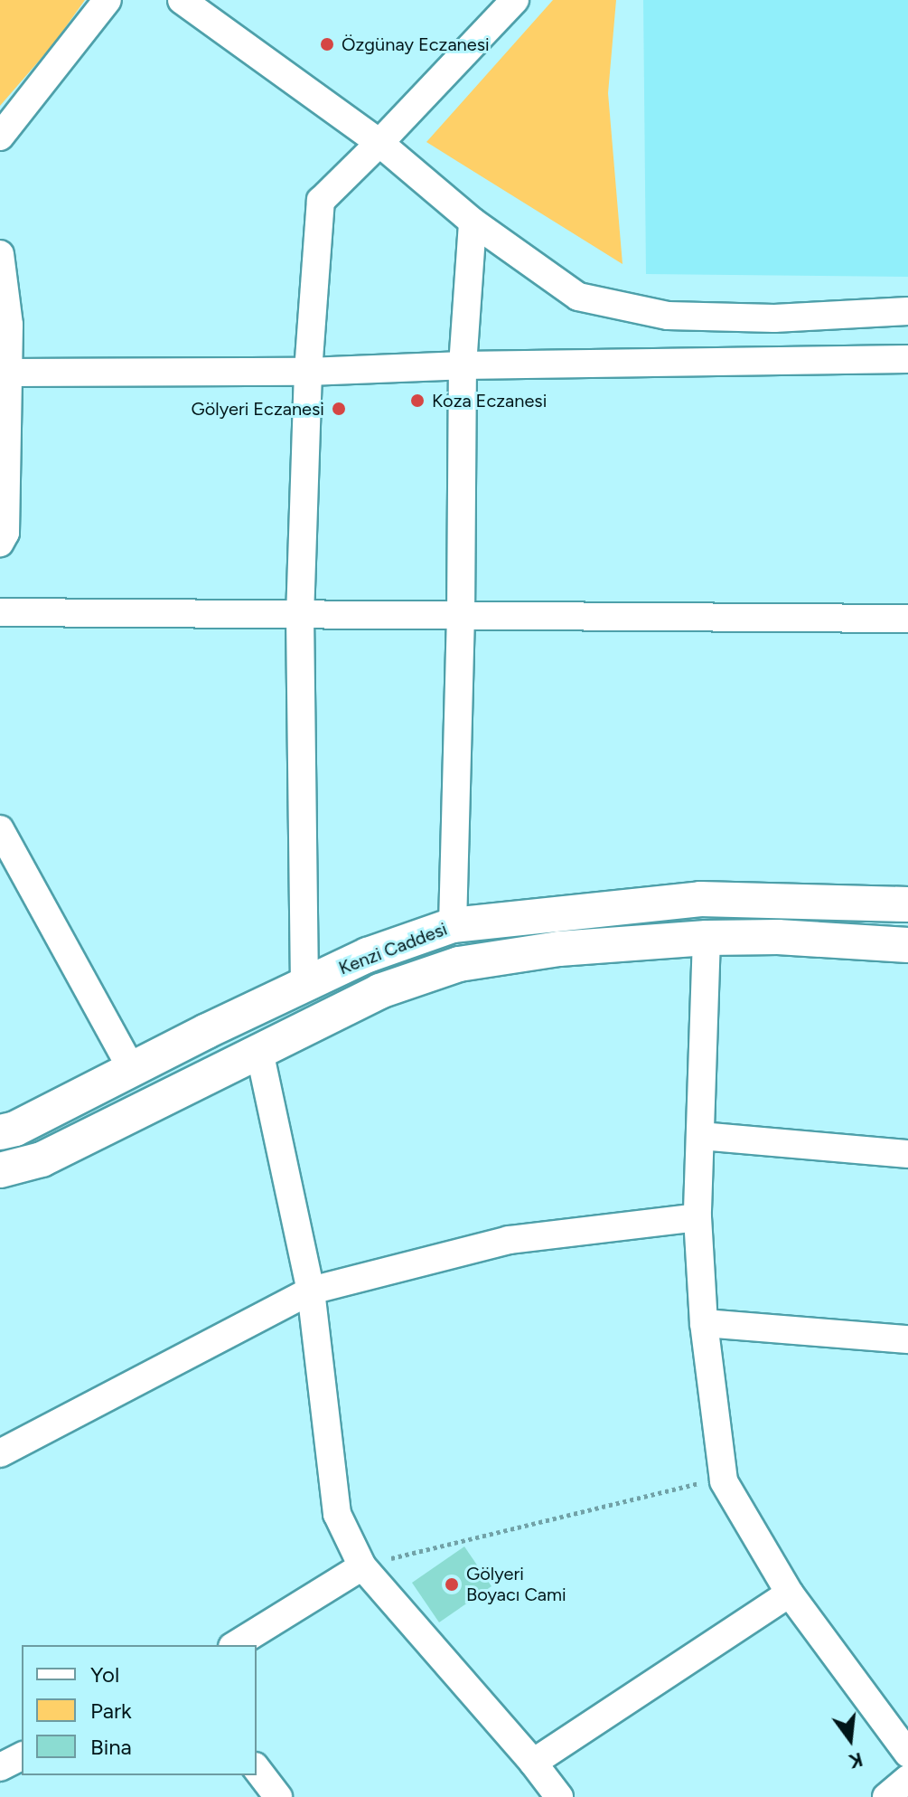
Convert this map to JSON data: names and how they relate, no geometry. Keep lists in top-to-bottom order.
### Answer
{
  "streets": {
    "main road": ["Kenzi Caddesi"]
  },
  "places": [
    "Özgünay Eczanesi",
    "Koza Eczanesi",
    "Gölyeri Eczanesi",
    "Gölyeri Boyacı Cami"
  ],
  "legend": ["Yol", "Park", "Bina"],
  "north": "bottom"
}
